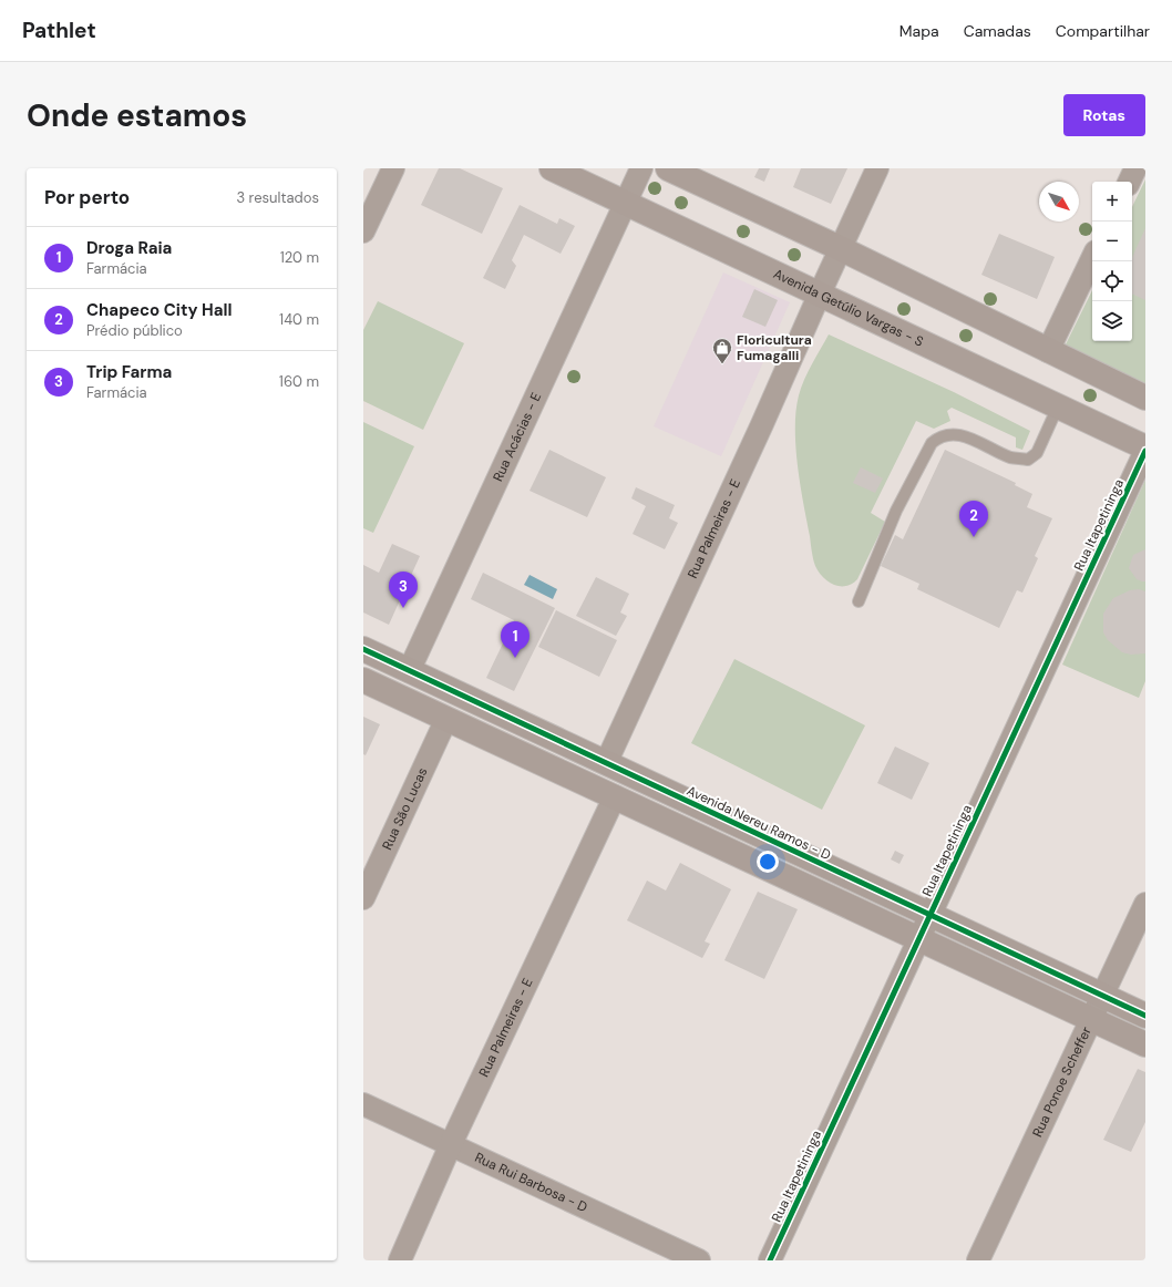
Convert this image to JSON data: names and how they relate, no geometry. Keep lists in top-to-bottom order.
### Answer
{
  "streets": {
    "street": [
      "Avenida Getúlio Vargas - S",
      "Rua Acácias - E",
      "Rua Itapetininga",
      "Rua Palmeiras - E",
      "Rua São Lucas",
      "Avenida Nereu Ramos - D",
      "Rua Ponoe Scheffer",
      "Rua Rui Barbosa - D"
    ]
  },
  "crossings": [
    ["Avenida Getúlio Vargas - S", "Rua Acácias - E"],
    ["Avenida Getúlio Vargas - S", "Rua Itapetininga"],
    ["Avenida Getúlio Vargas - S", "Rua Palmeiras - E"],
    ["Rua Acácias - E", "Avenida Nereu Ramos - D"],
    ["Rua Itapetininga", "Avenida Nereu Ramos - D"],
    ["Rua Palmeiras - E", "Avenida Nereu Ramos - D"],
    ["Rua Palmeiras - E", "Rua Rui Barbosa - D"],
    ["Avenida Nereu Ramos - D", "Rua Ponoe Scheffer"]
  ],
  "places": {
    "shop": ["Floricultura Fumagalli"]
  },
  "north": "bottom right",
  "page": {
    "header": "Pathlet",
    "nav": ["Mapa", "Camadas", "Compartilhar"],
    "buttons": "Rotas",
    "title": "Onde estamos",
    "heading": ["Por perto", "3 resultados"],
    "map_buttons": ["+", "−"],
    "list": [
      {
        "mark": "1",
        "name": "Droga Raia",
        "note": "Farmácia",
        "value": "120 m"
      },
      {
        "mark": "2",
        "name": "Chapeco City Hall",
        "note": "Prédio público",
        "value": "140 m"
      },
      {
        "mark": "3",
        "name": "Trip Farma",
        "note": "Farmácia",
        "value": "160 m"
      }
    ],
    "pins": ["2", "3", "1"]
  }
}
